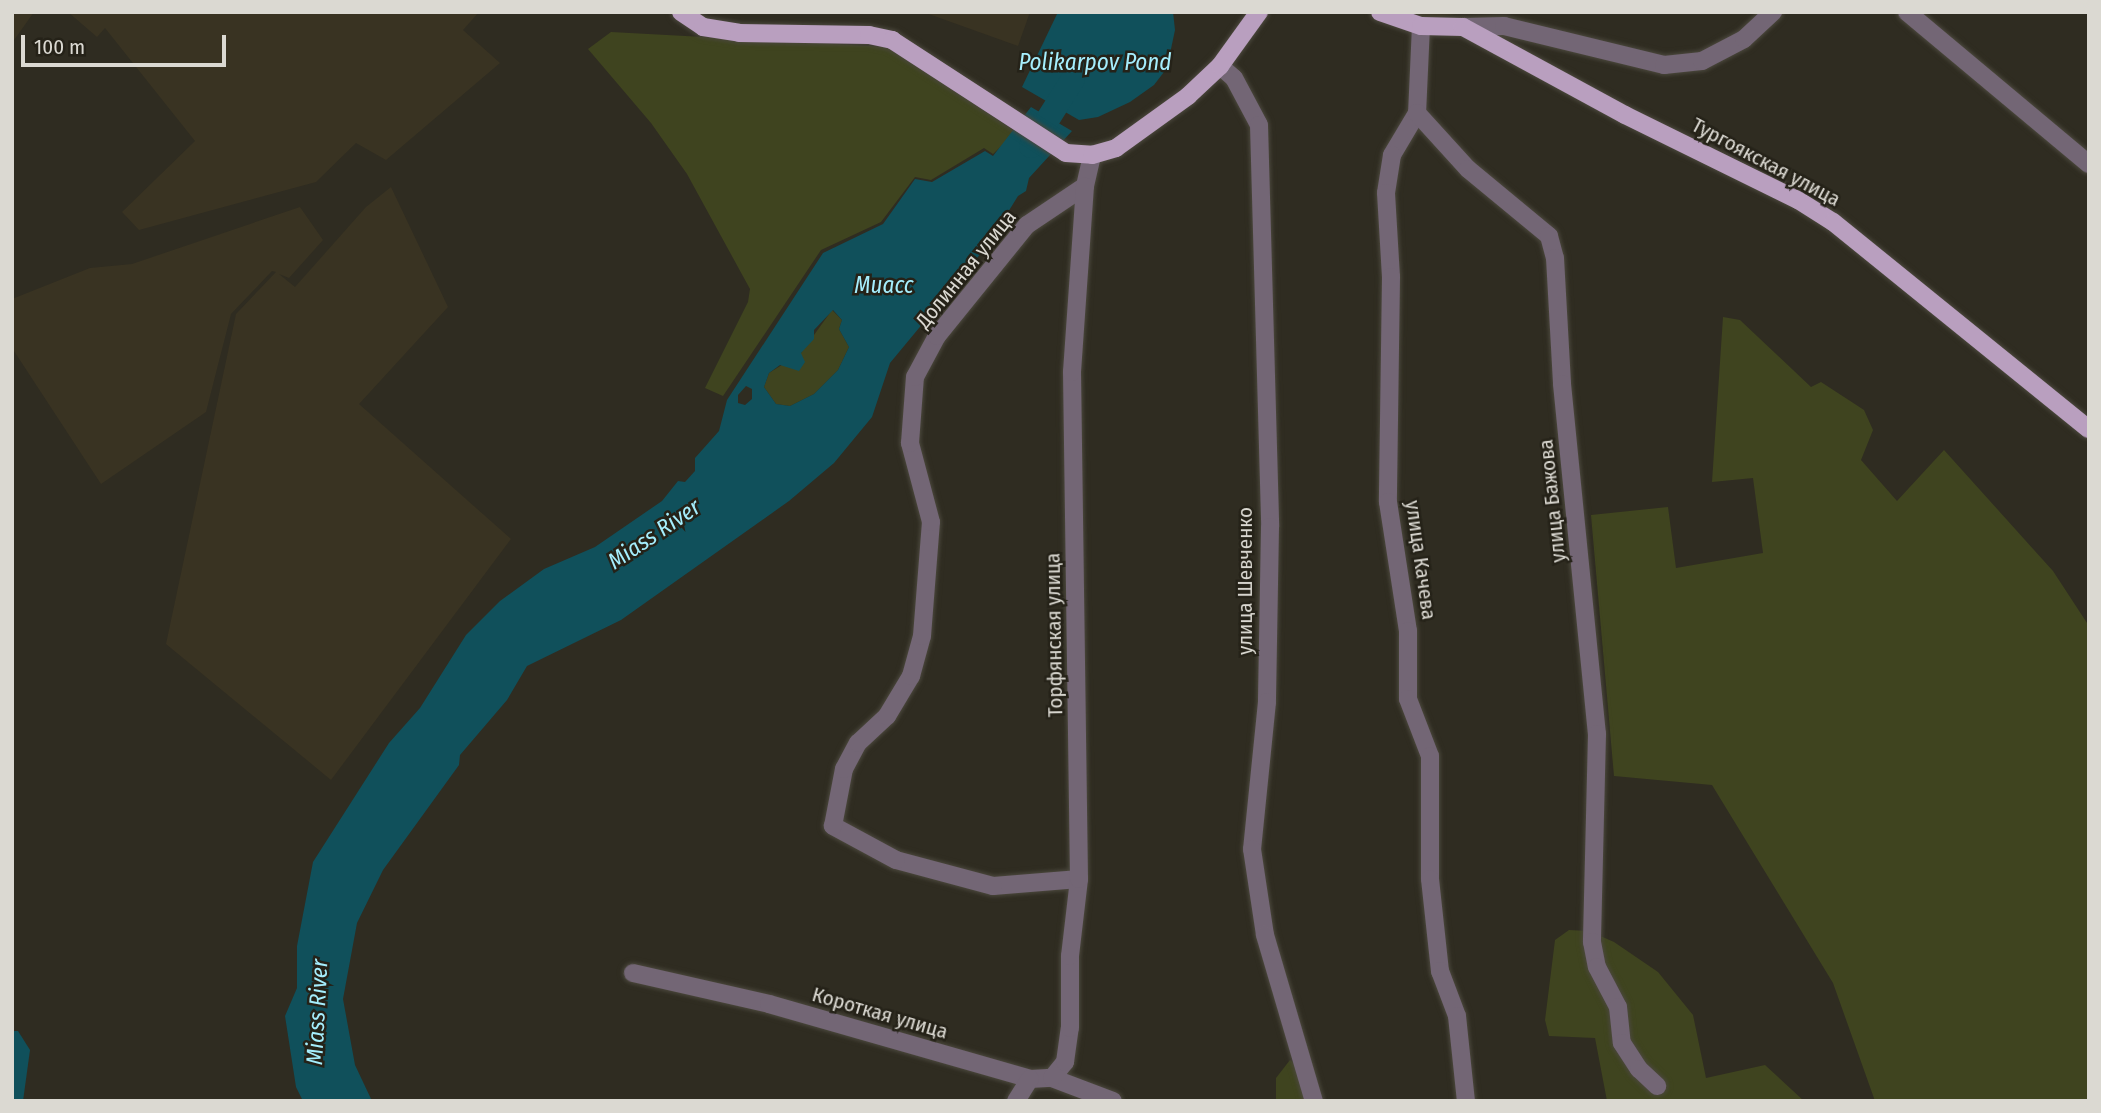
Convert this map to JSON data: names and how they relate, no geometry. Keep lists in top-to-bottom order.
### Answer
{
  "streets": {
    "main road": ["Тургоякская улица"],
    "street": [
      "Долинная улица",
      "улица Бажова",
      "улица Качева",
      "улица Шевченко",
      "Торфянская улица",
      "Короткая улица"
    ]
  },
  "crossings": [
    ["Тургоякская улица", "улица Качева"],
    ["Долинная улица", "Торфянская улица"],
    ["улица Бажова", "улица Качева"],
    ["Торфянская улица", "Короткая улица"]
  ],
  "water": ["Polikarpov Pond", "Миасс", "Miass River"],
  "scale_bar": "100 m"
}
